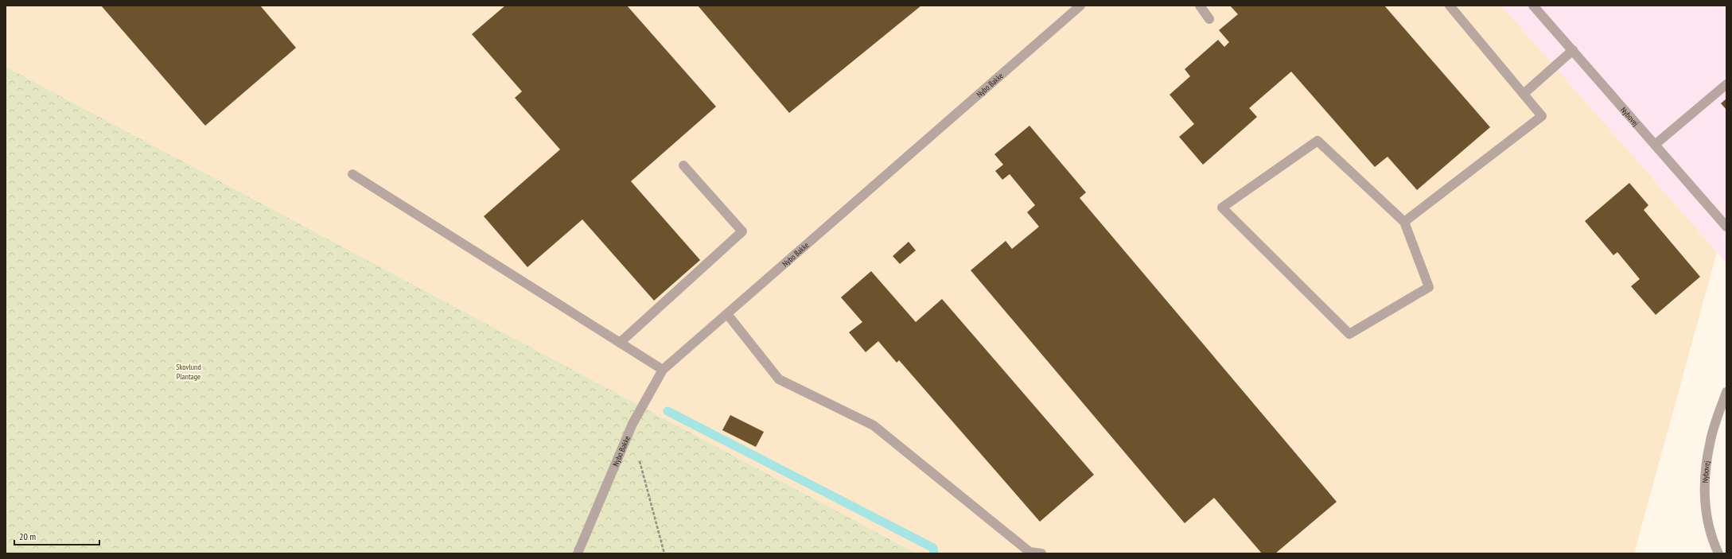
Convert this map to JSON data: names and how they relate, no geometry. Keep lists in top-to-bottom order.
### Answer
{
  "streets": {
    "street": ["Nybo Bakke", "Nybovej"]
  },
  "parks": ["Skovlund Plantage"],
  "scale_bar": "20 m"
}
